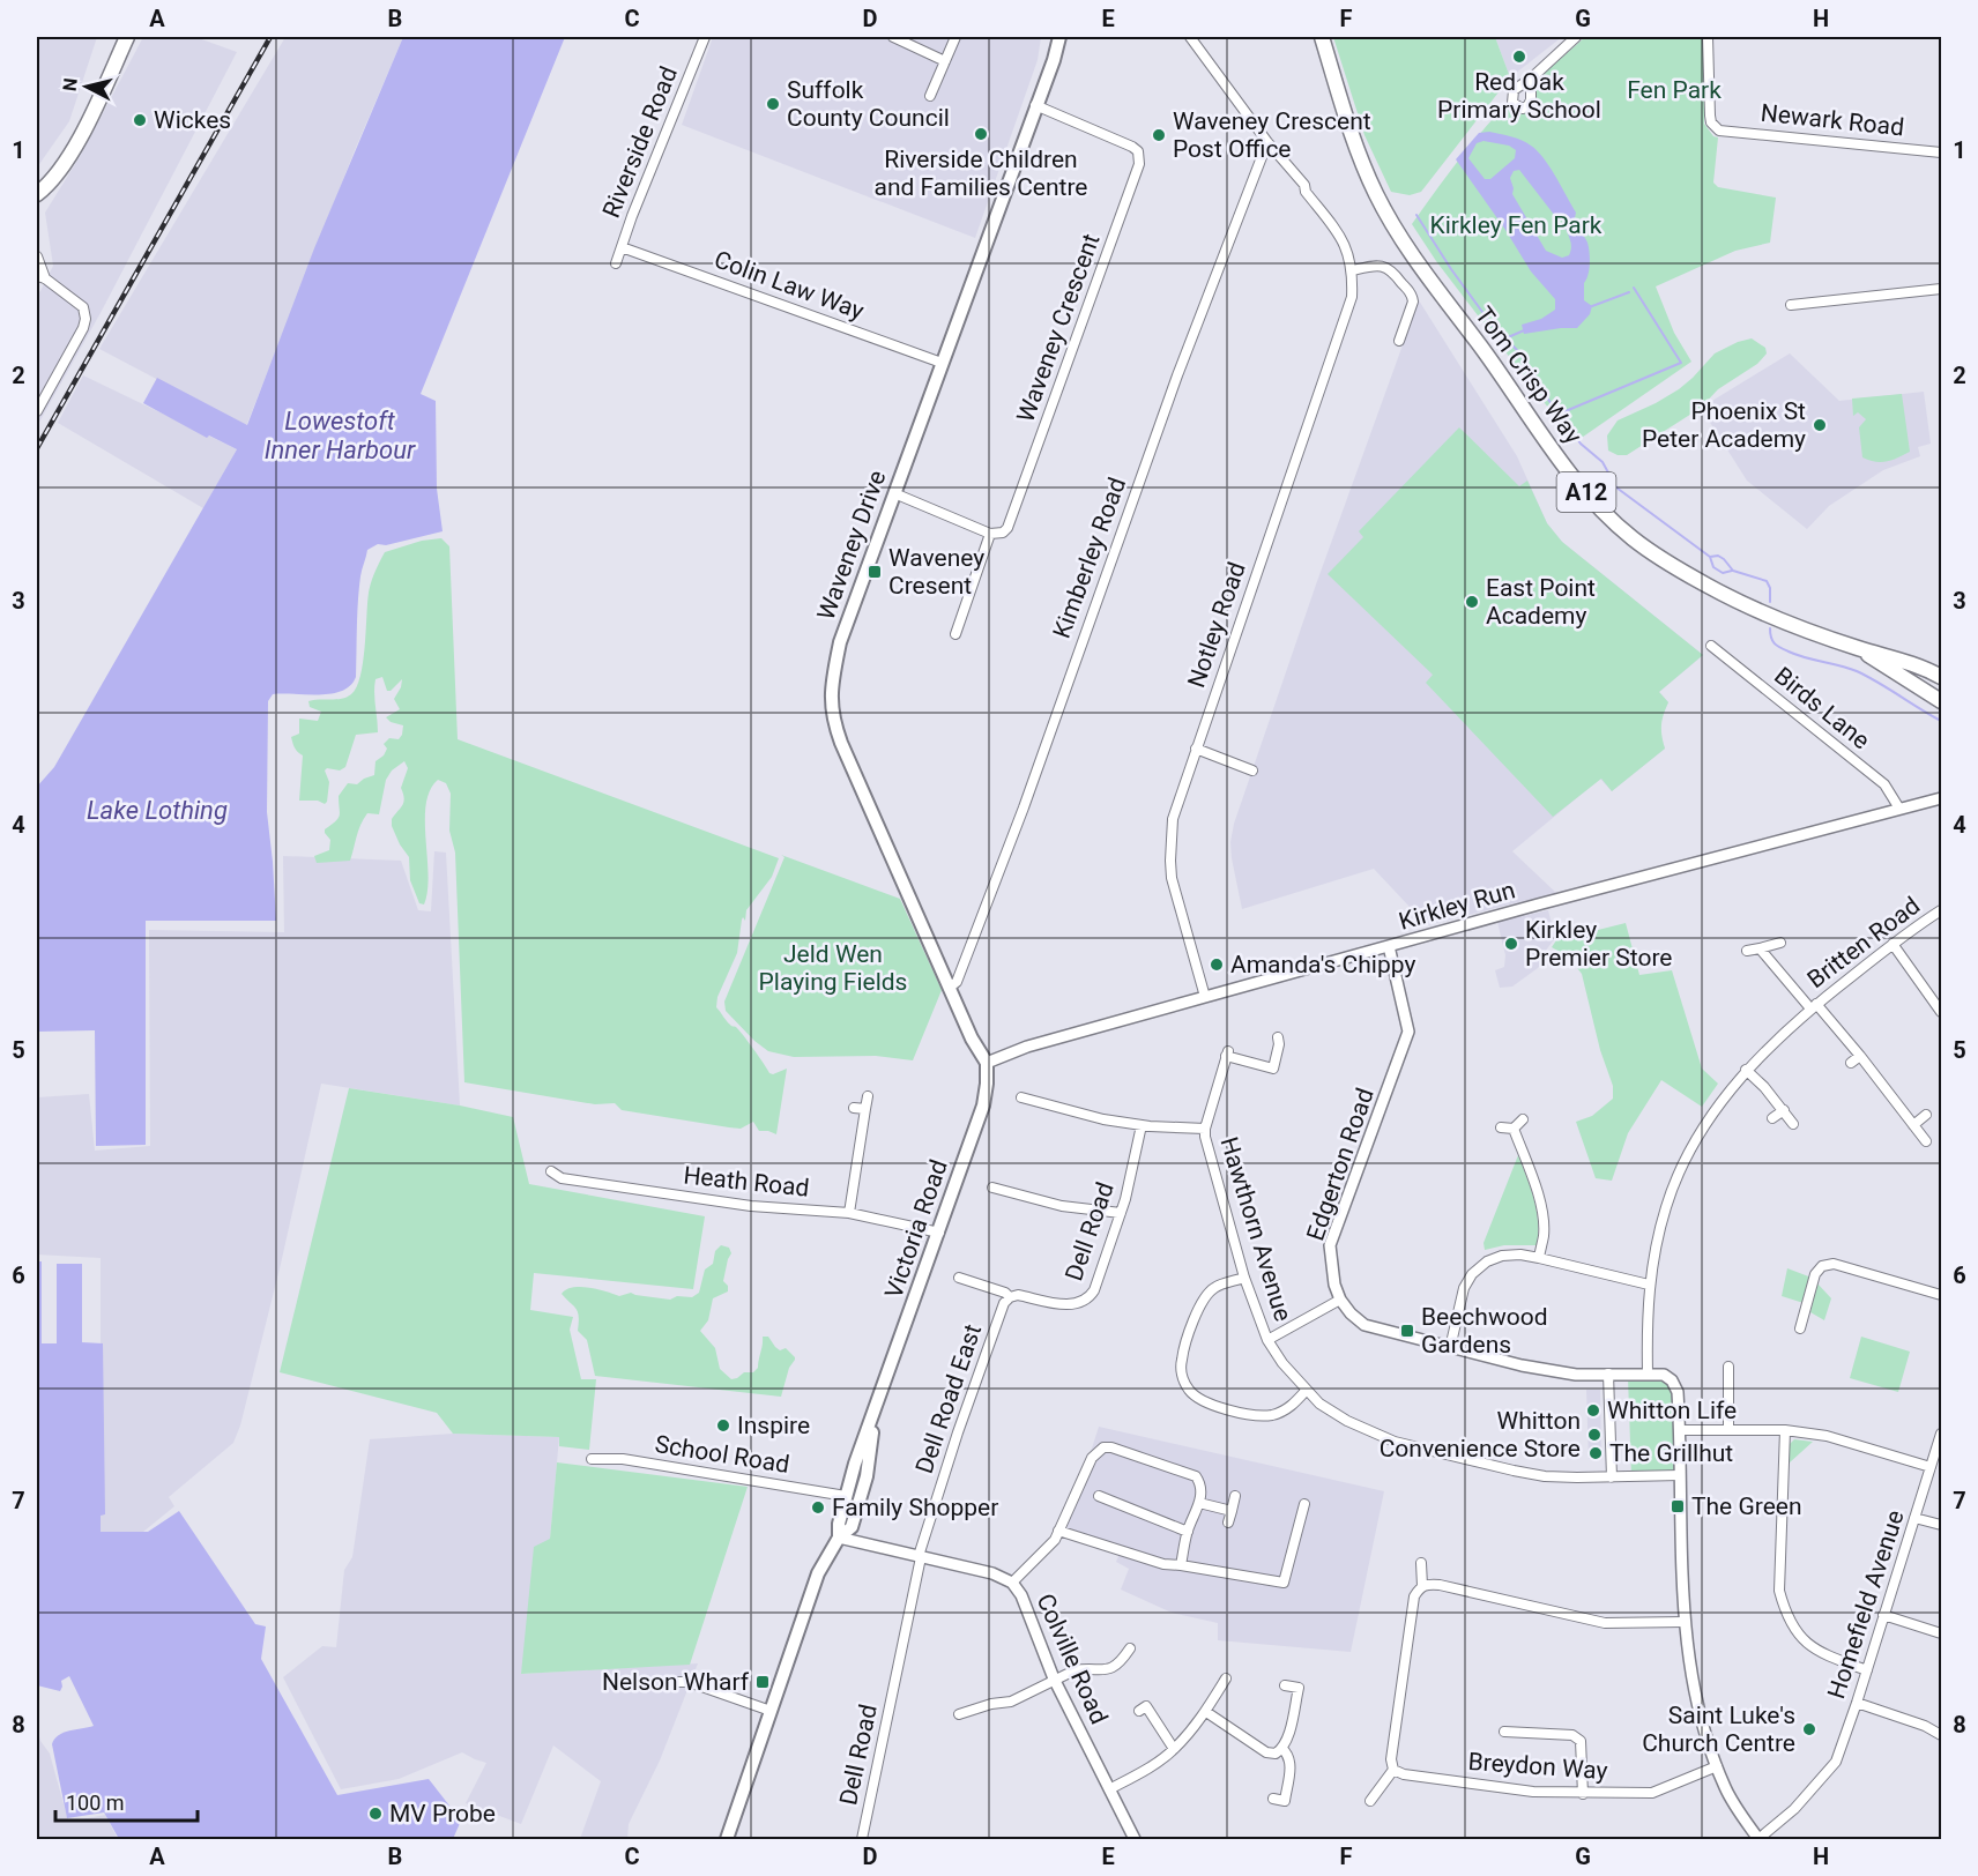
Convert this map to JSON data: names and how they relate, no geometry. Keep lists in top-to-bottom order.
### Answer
{
  "streets": {
    "highway": ["Tom Crisp Way", "A12"],
    "main road": ["Waveney Drive", "Victoria Road"],
    "street": [
      "Newark Road",
      "Riverside Road",
      "Colin Law Way",
      "Waveney Crescent",
      "Kimberley Road",
      "Notley Road",
      "Birds Lane",
      "Kirkley Run",
      "Britten Road",
      "Edgerton Road",
      "Heath Road",
      "Hawthorn Avenue",
      "Dell Road",
      "Dell Road East",
      "School Road",
      "Homefield Avenue",
      "Colville Road",
      "Breydon Way"
    ]
  },
  "crossings": [
    ["Riverside Road", "Colin Law Way"],
    ["Colin Law Way", "Waveney Drive"],
    ["Waveney Crescent", "Waveney Drive"],
    ["Waveney Drive", "Kimberley Road"],
    ["Waveney Drive", "Kirkley Run"],
    ["Waveney Drive", "Victoria Road"],
    ["Notley Road", "Kirkley Run"],
    ["Birds Lane", "Kirkley Run"],
    ["Kirkley Run", "Edgerton Road"],
    ["Kirkley Run", "Victoria Road"],
    ["Heath Road", "Victoria Road"],
    ["Victoria Road", "School Road"],
    ["Victoria Road", "Colville Road"],
    ["Dell Road", "Dell Road East"],
    ["Dell Road", "Colville Road"],
    ["Dell Road East", "Colville Road"]
  ],
  "water": ["Lowestoft Inner Harbour", "Lake Lothing"],
  "parks": ["Fen Park", "Kirkley Fen Park", "Jeld Wen Playing Fields"],
  "places": {
    "other": [
      "Red Oak Primary School",
      "Suffolk County Council",
      "Wickes",
      "Riverside Children and Families Centre",
      "Waveney Crescent Post Office",
      "Phoenix St Peter Academy",
      "East Point Academy",
      "Kirkley Premier Store",
      "Amanda's Chippy",
      "Whitton Life",
      "Inspire",
      "Whitton Convenience Store",
      "The Grillhut",
      "Family Shopper",
      "Saint Luke's Church Centre",
      "MV Probe"
    ],
    "transit": [
      "Waveney Cresent",
      "Beechwood Gardens",
      "The Green",
      "Nelson Wharf"
    ]
  },
  "scale_bar": "100 m",
  "north": "left",
  "grid": {
    "columns": [
      "A",
      "B",
      "C",
      "D",
      "E",
      "F",
      "G",
      "H"
    ],
    "rows": [
      "1",
      "2",
      "3",
      "4",
      "5",
      "6",
      "7",
      "8"
    ]
  }
}
